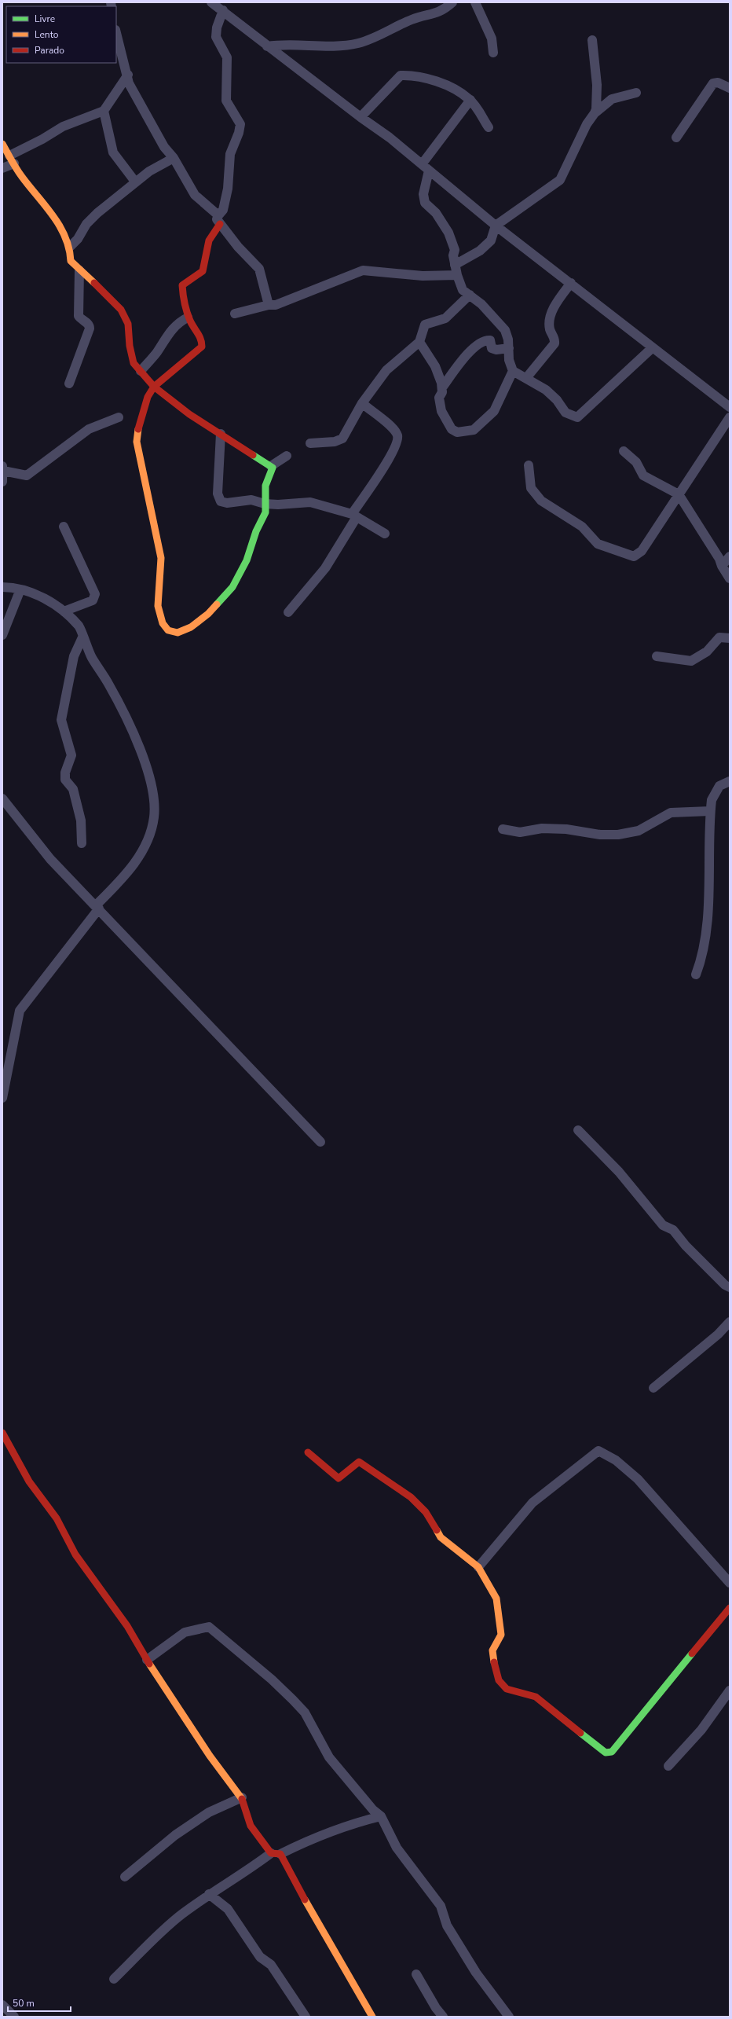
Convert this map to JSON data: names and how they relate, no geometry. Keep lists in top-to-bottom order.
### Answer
{
  "legend": ["Livre", "Lento", "Parado"],
  "scale_bar": "50 m"
}
